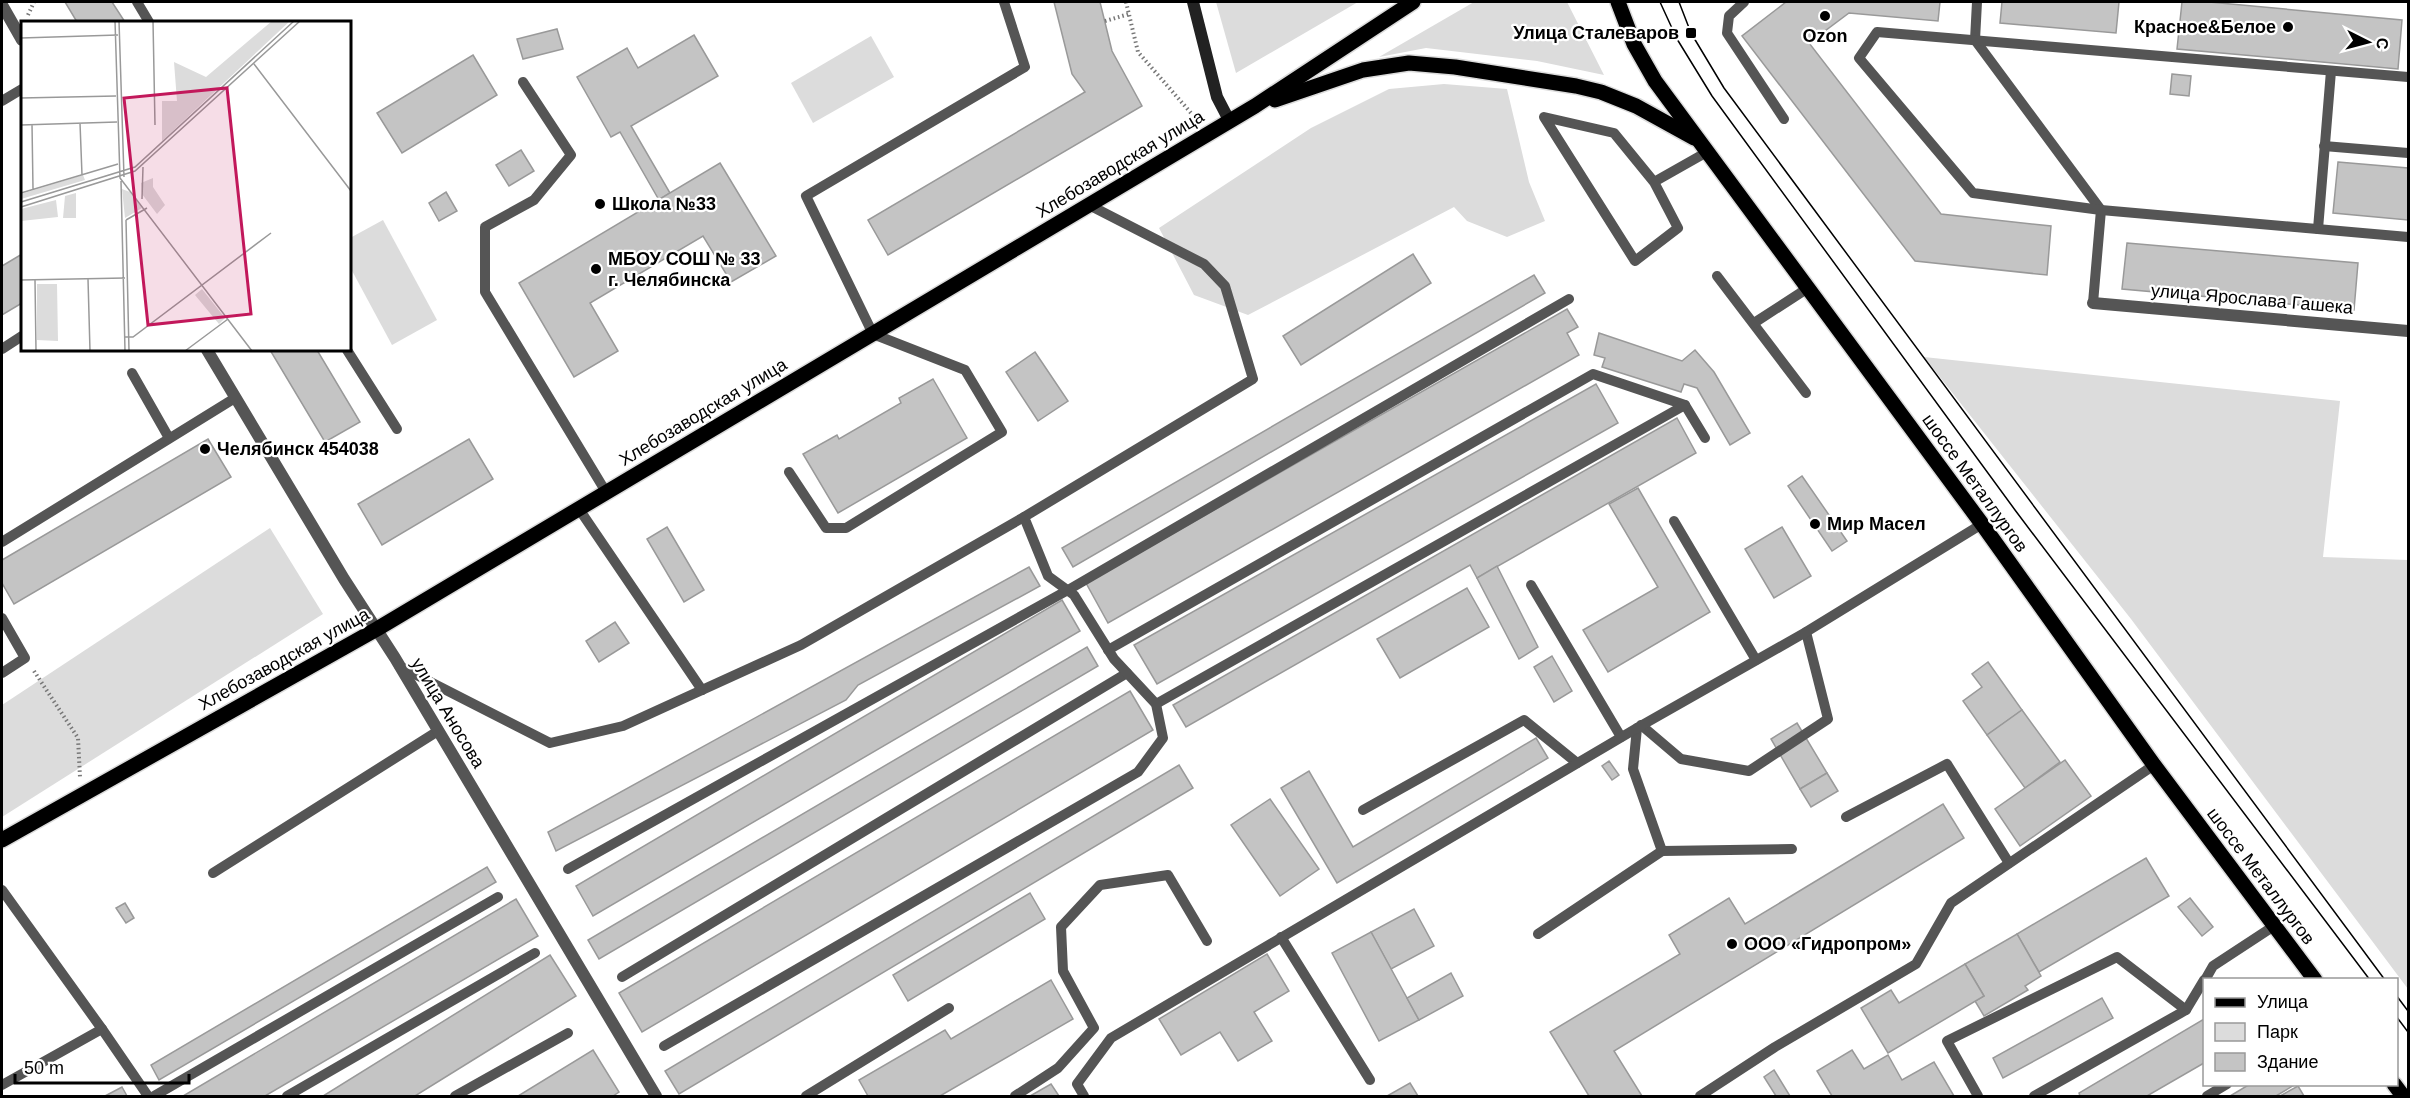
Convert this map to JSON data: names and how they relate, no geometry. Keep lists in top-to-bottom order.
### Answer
{
  "streets": {
    "main road": ["Хлебозаводская улица", "шоссе Металлургов"],
    "street": ["улица Ярослава Гашека", "улица Аносова"]
  },
  "crossings": [
    ["Хлебозаводская улица", "улица Аносова"]
  ],
  "places": {
    "other": [
      "Ozon",
      "Красное&Белое",
      "Школа №33",
      "МБОУ СОШ № 33 г. Челябинска",
      "Челябинск 454038",
      "Мир Масел",
      "ООО «Гидропром»"
    ],
    "transit": ["Улица Сталеваров"]
  },
  "legend": ["Улица", "Парк", "Здание"],
  "scale_bar": "50 m",
  "north": "right"
}
